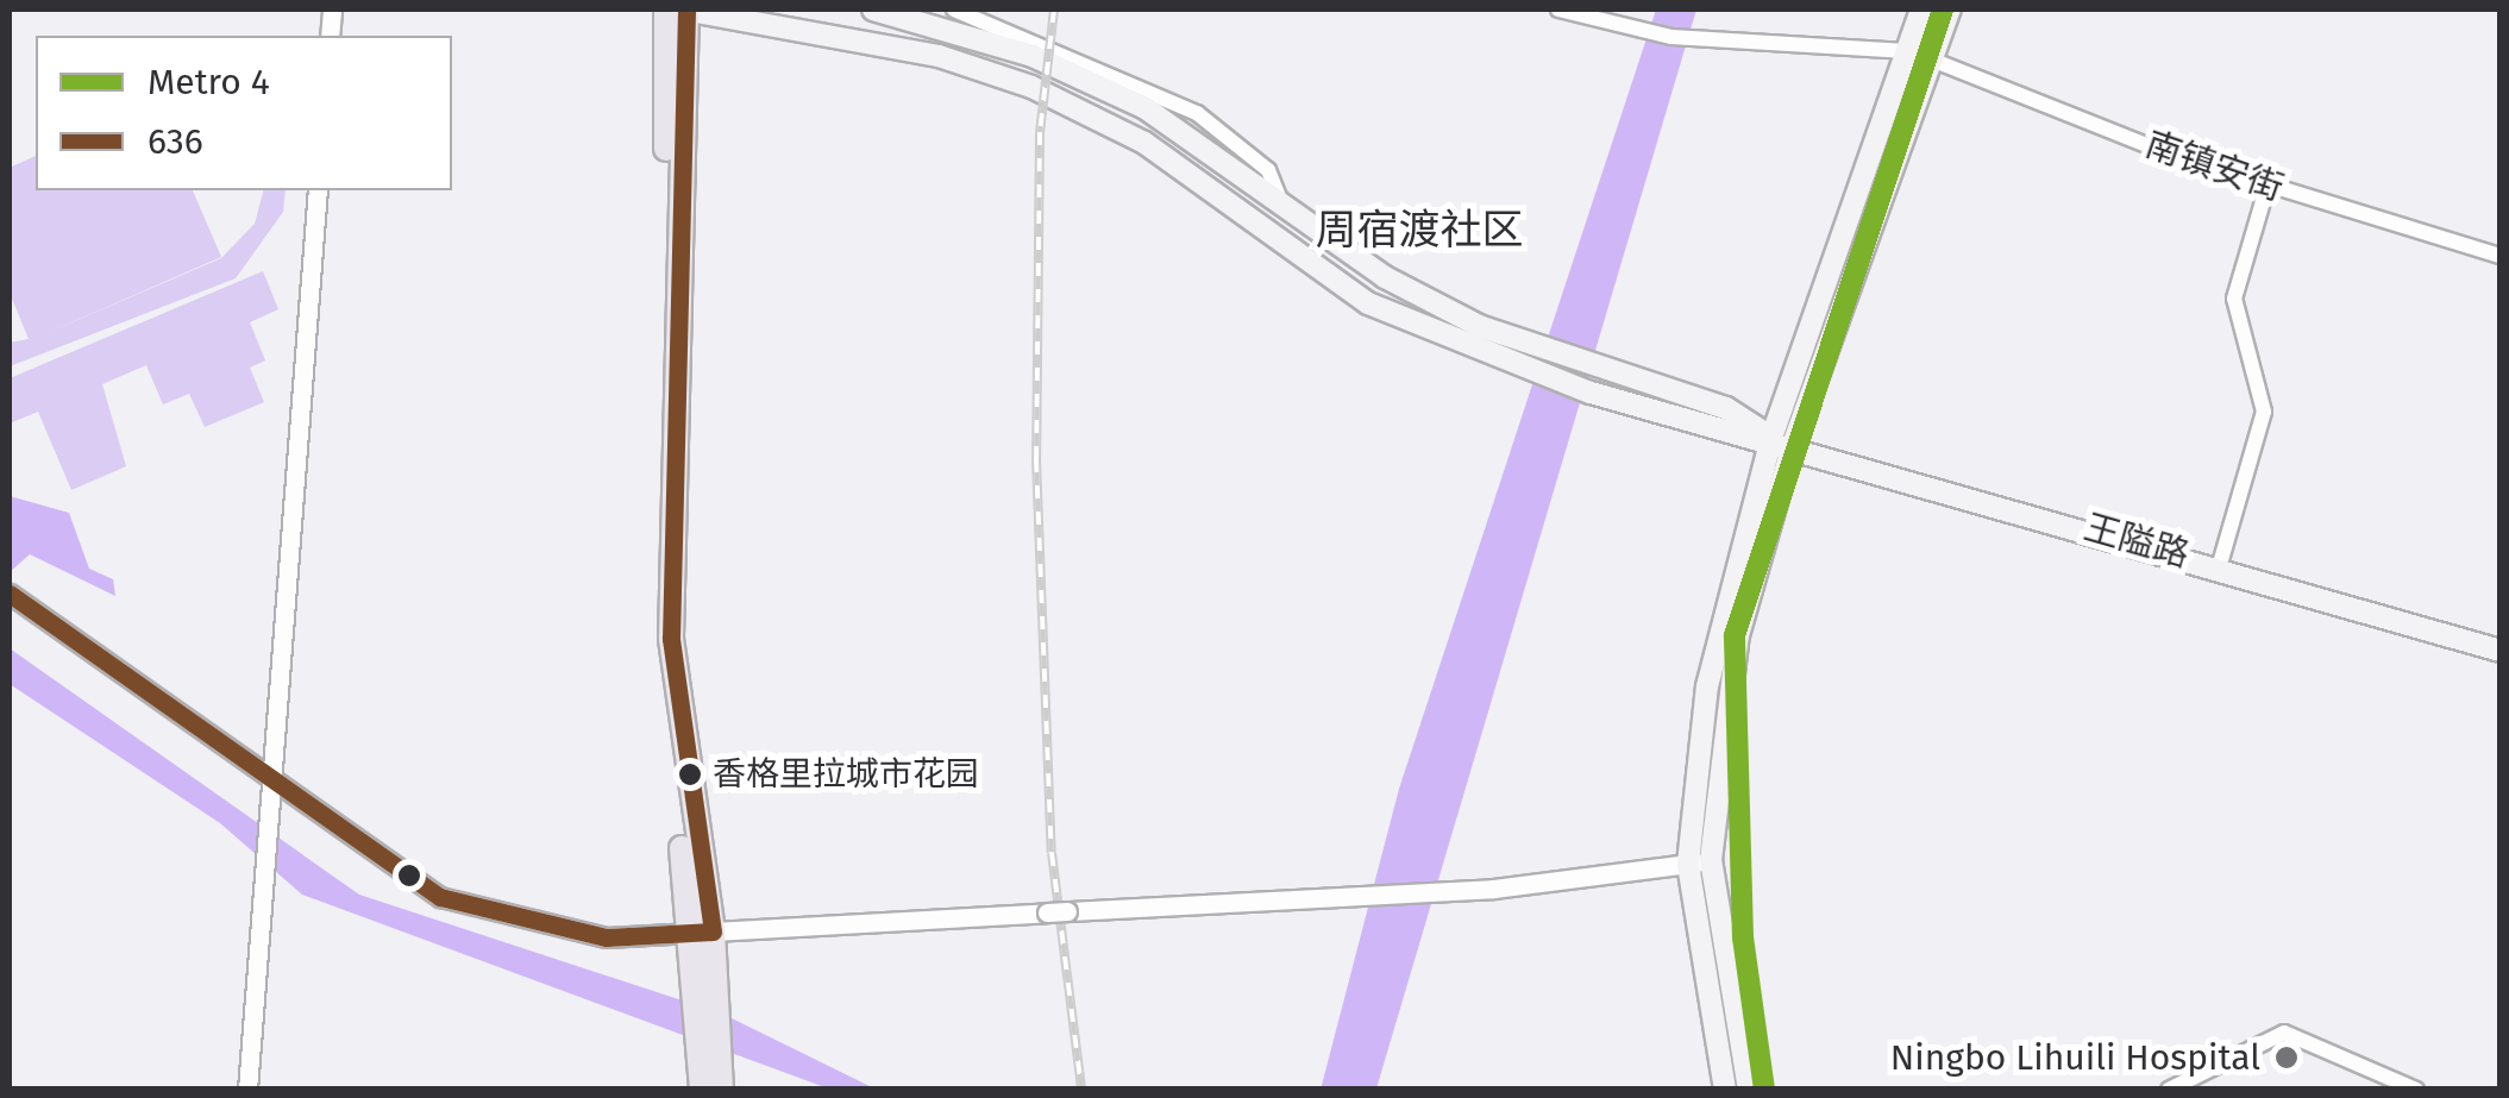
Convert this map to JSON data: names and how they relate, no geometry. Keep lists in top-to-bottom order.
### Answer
{
  "streets": {
    "main road": ["王隘路"],
    "street": ["南镇安街"]
  },
  "districts": ["周宿渡社区"],
  "places": ["香格里拉城市花园", "Ningbo Lihuili Hospital"],
  "lines": ["metro line 4", "transit line 636"],
  "legend": ["Metro 4", "636"]
}
